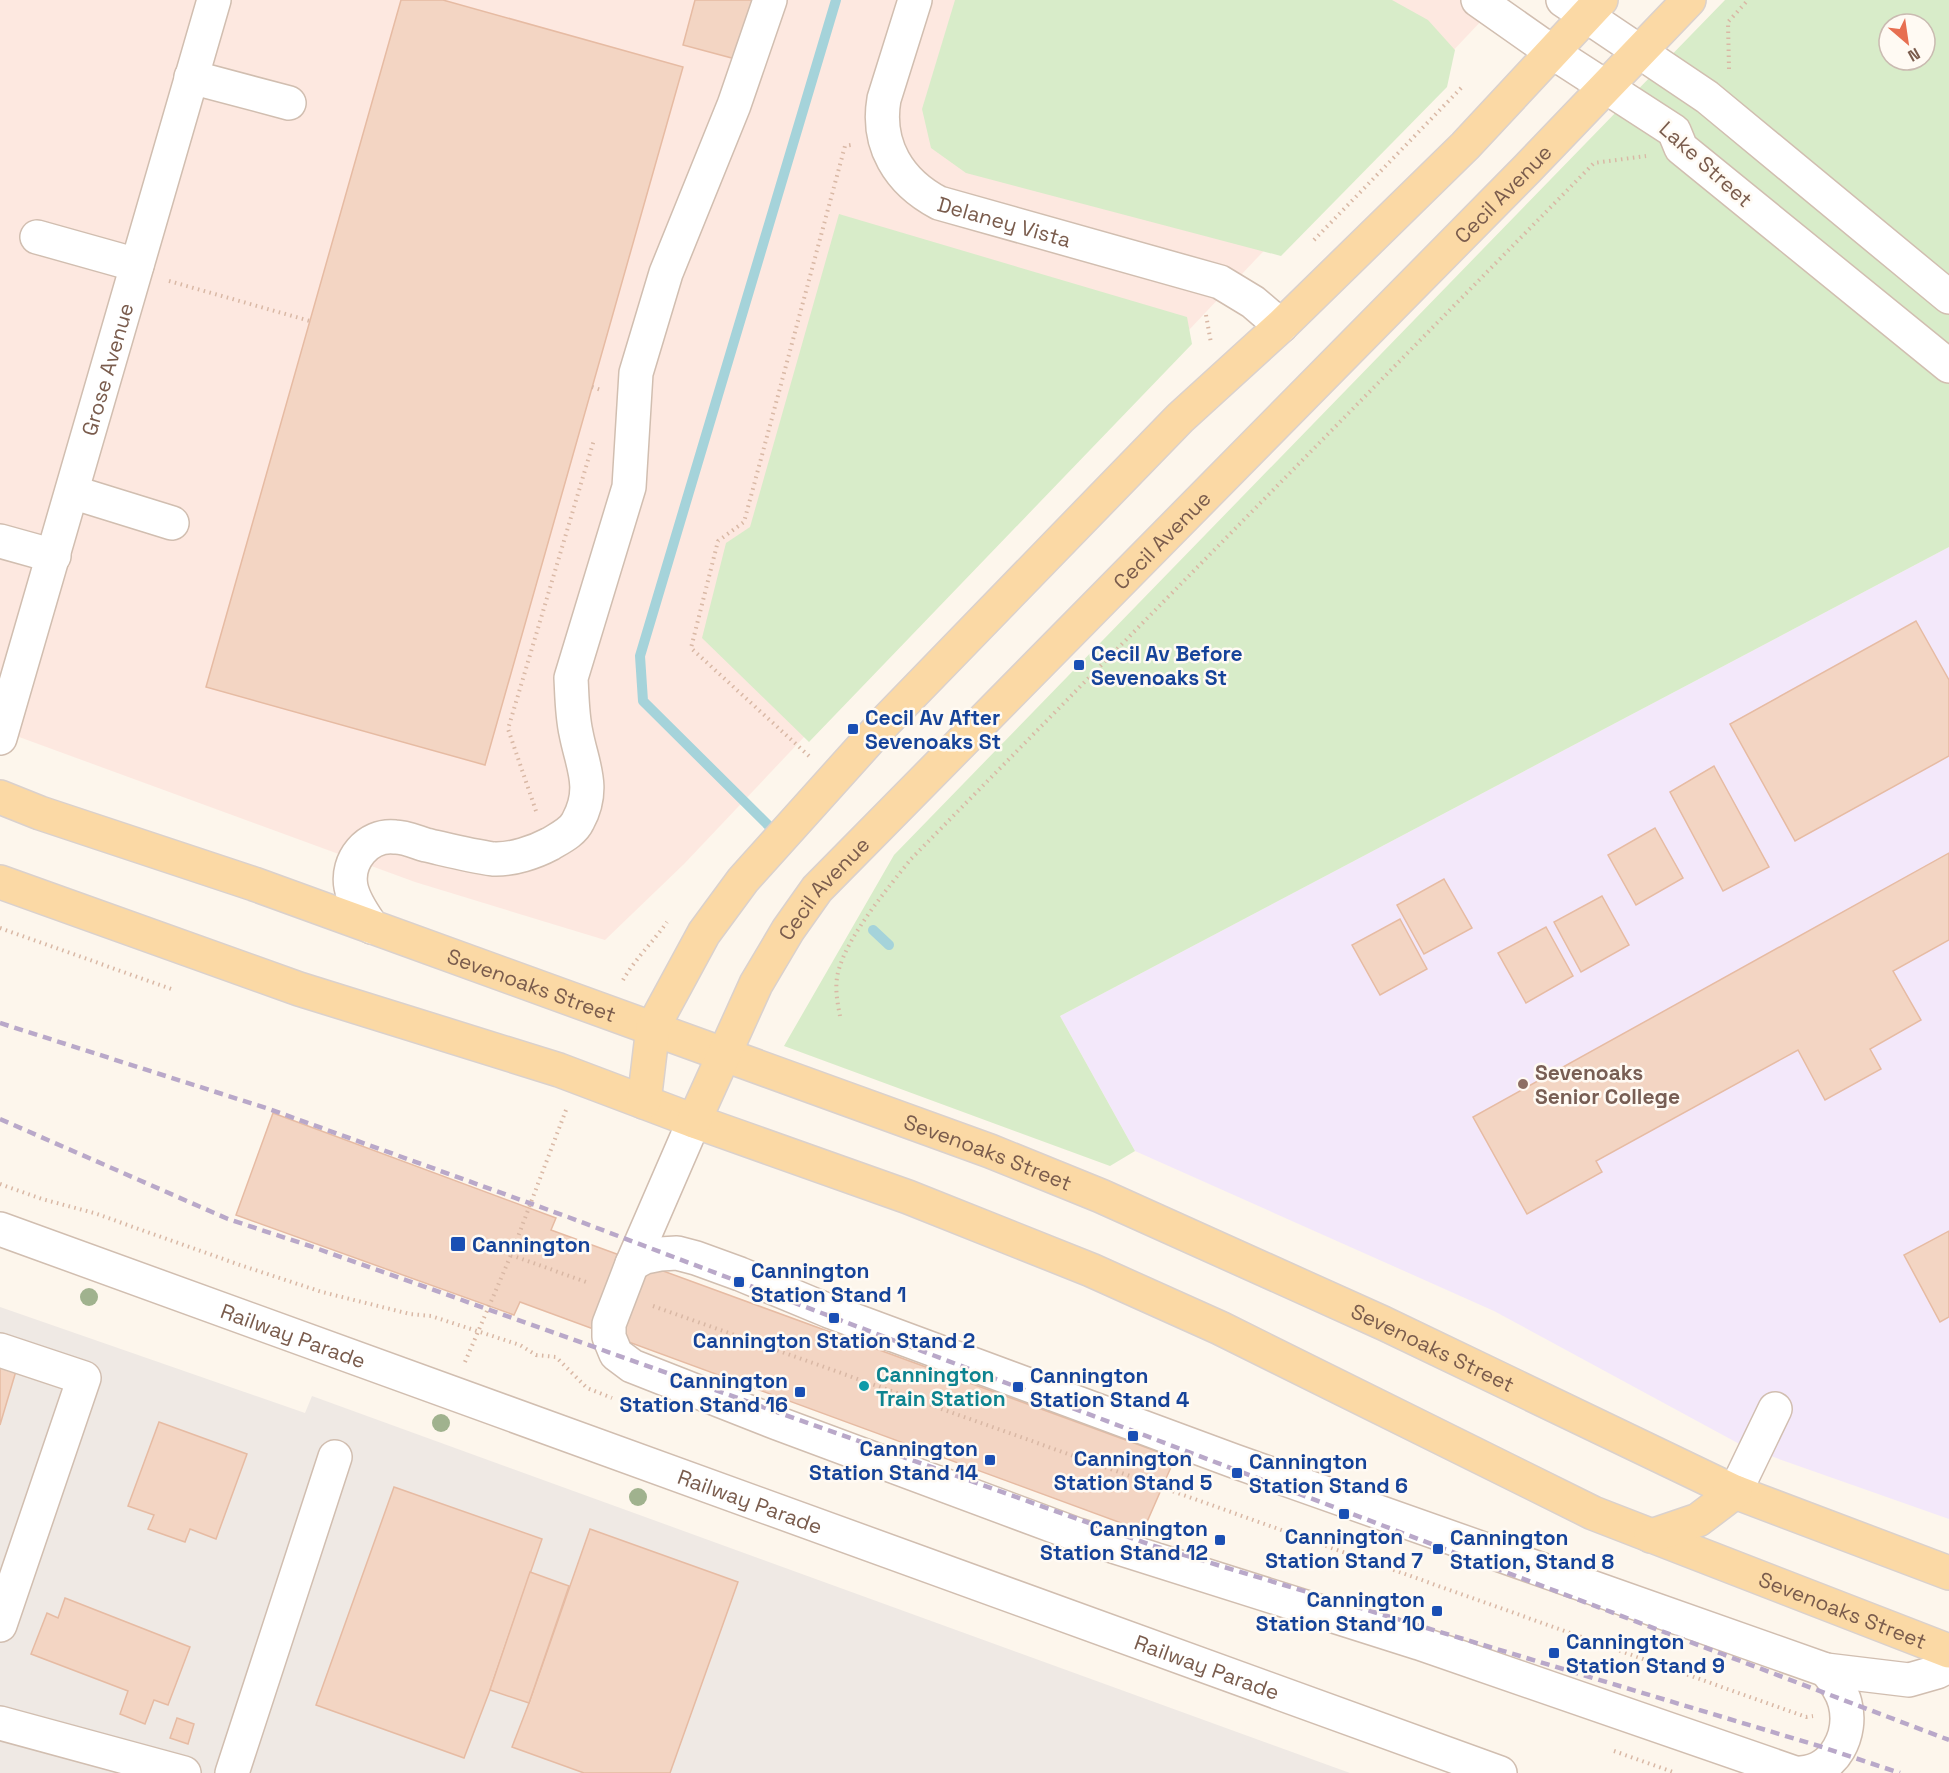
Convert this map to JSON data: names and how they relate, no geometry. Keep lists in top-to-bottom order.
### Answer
{
  "streets": {
    "main road": ["Cecil Avenue", "Sevenoaks Street"],
    "street": [
      "Lake Street",
      "Delaney Vista",
      "Grose Avenue",
      "Railway Parade"
    ]
  },
  "crossings": [
    ["Lake Street", "Cecil Avenue"],
    ["Cecil Avenue", "Sevenoaks Street"]
  ],
  "places": {
    "transit": [
      "Cecil Av Before Sevenoaks St",
      "Cecil Av After Sevenoaks St",
      "Cannington",
      "Cannington Station Stand 1",
      "Cannington Station Stand 2",
      "Cannington Station Stand 4",
      "Cannington Station Stand 16",
      "Cannington Station Stand 5",
      "Cannington Station Stand 14",
      "Cannington Station Stand 6",
      "Cannington Station Stand 7",
      "Cannington Station Stand 12",
      "Cannington Station, Stand 8",
      "Cannington Station Stand 10",
      "Cannington Station Stand 9"
    ],
    "other": ["Sevenoaks Senior College", "Cannington Train Station"]
  },
  "north": "bottom right"
}
